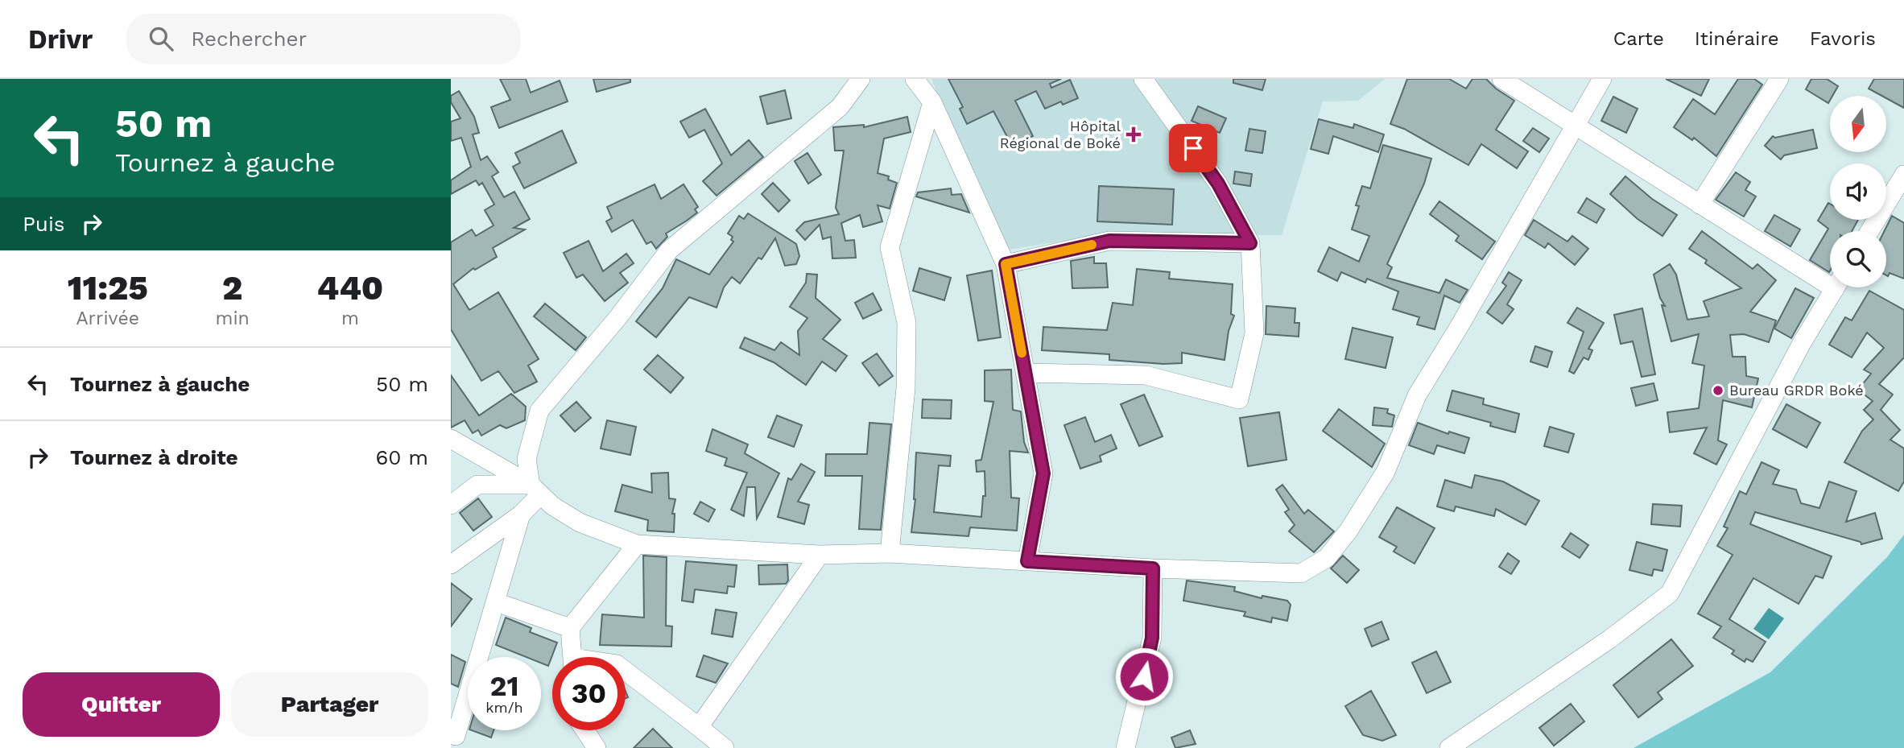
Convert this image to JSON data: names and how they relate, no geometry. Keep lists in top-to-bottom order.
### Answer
{
  "places": {
    "health": ["Hôpital Régional de Boké"],
    "other": ["Bureau GRDR Boké"]
  },
  "north": "bottom",
  "page": {
    "header": "Drivr",
    "search": "Rechercher",
    "nav": ["Carte", "Itinéraire", "Favoris"],
    "turn": ["50 m", "Tournez à gauche"],
    "then": "Puis",
    "eta": [
      "11:25",
      "Arrivée",
      "2",
      "min",
      "440",
      "m"
    ],
    "list": [
      {
        "name": "Tournez à gauche",
        "value": "50 m"
      },
      {
        "name": "Tournez à droite",
        "value": "60 m"
      }
    ],
    "speed": "21 km/h",
    "limit": "30",
    "buttons": ["Quitter", "Partager"]
  }
}
